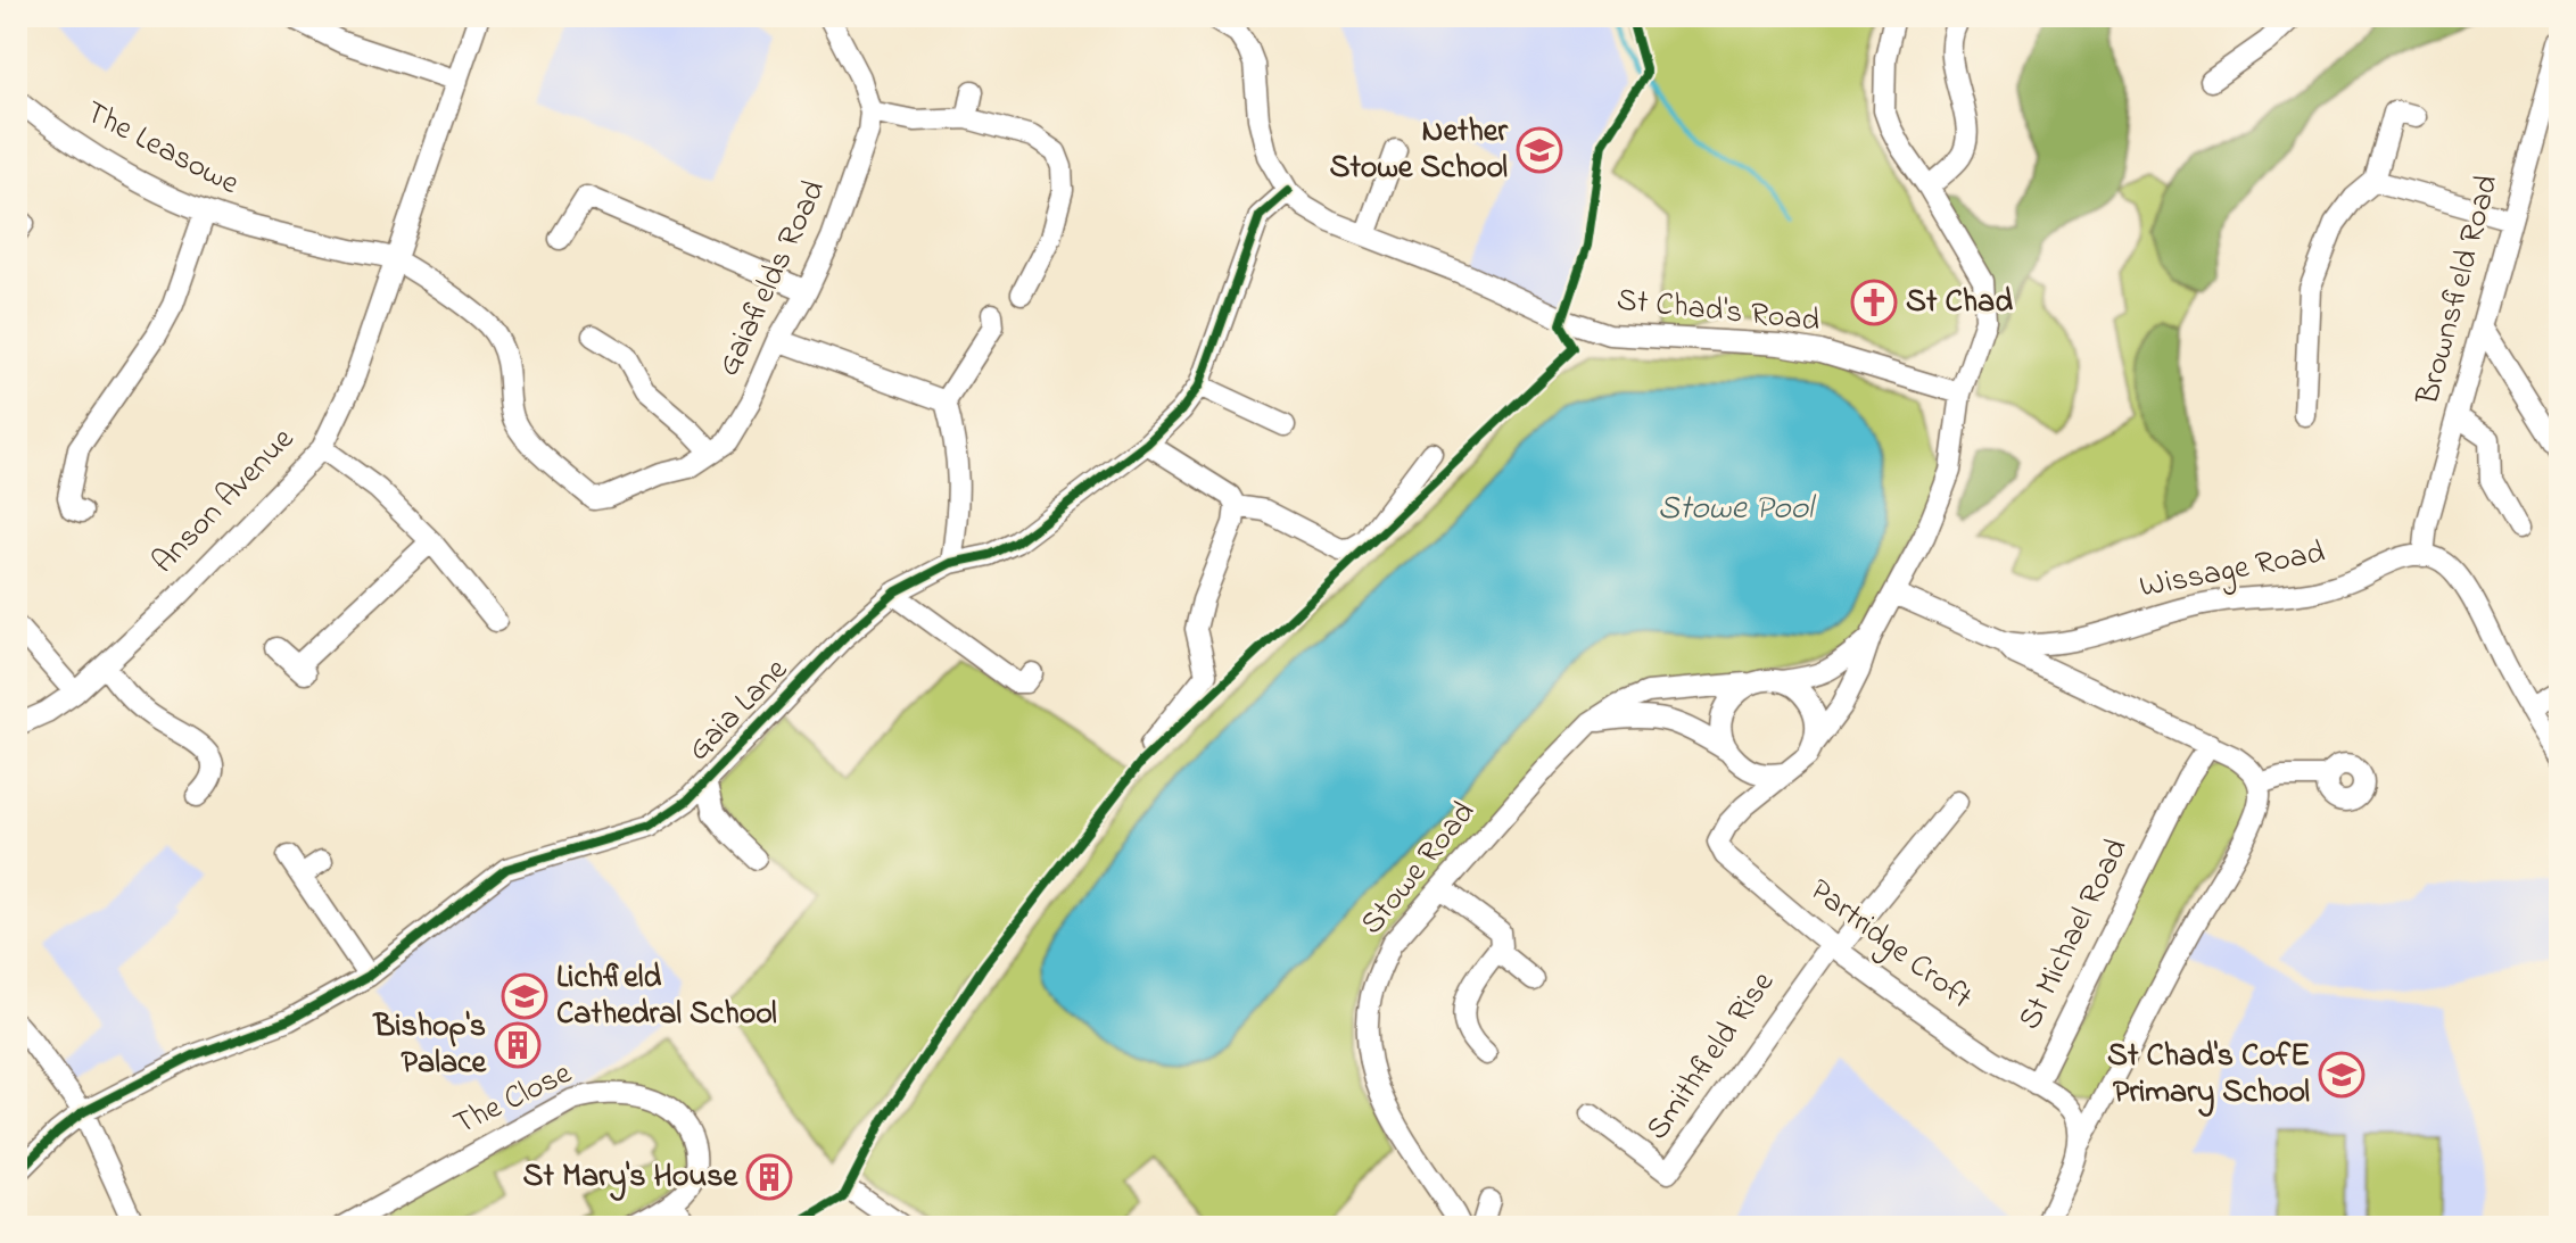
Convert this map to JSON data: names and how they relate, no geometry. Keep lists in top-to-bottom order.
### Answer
{
  "streets": {
    "street": [
      "The Leasowe",
      "Gaiafields Road",
      "Brownsfield Road",
      "St Chad's Road",
      "Anson Avenue",
      "Wissage Road",
      "Gaia Lane",
      "Stowe Road",
      "St Michael Road",
      "Partridge Croft",
      "Smithfield Rise",
      "The Close"
    ]
  },
  "crossings": [
    ["The Leasowe", "Gaiafields Road"],
    ["The Leasowe", "Anson Avenue"],
    ["Gaiafields Road", "Anson Avenue"],
    ["Brownsfield Road", "Wissage Road"],
    ["St Chad's Road", "Gaia Lane"],
    ["St Michael Road", "Partridge Croft"],
    ["Partridge Croft", "Smithfield Rise"]
  ],
  "water": ["Stowe Pool"],
  "places": {
    "school or university": ["Nether Stowe School", "Lichfield Cathedral School", "St Chad's CofE Primary School"],
    "church": ["St Chad"],
    "building": ["Bishop's Palace", "St Mary's House"]
  }
}
